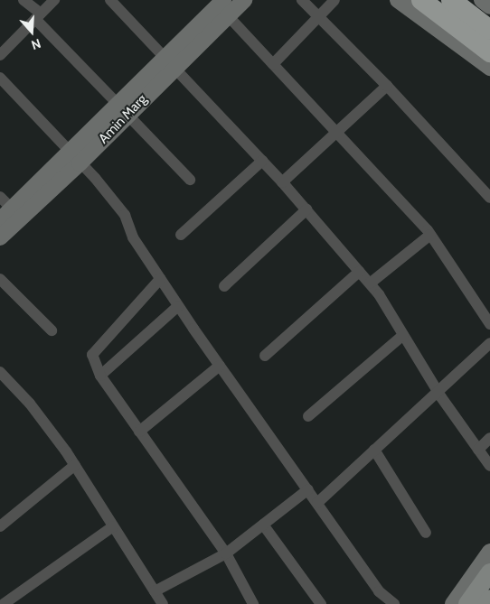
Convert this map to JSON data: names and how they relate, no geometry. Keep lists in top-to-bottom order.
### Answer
{
  "streets": {
    "main road": ["Amin Marg"]
  },
  "north": "bottom"
}
